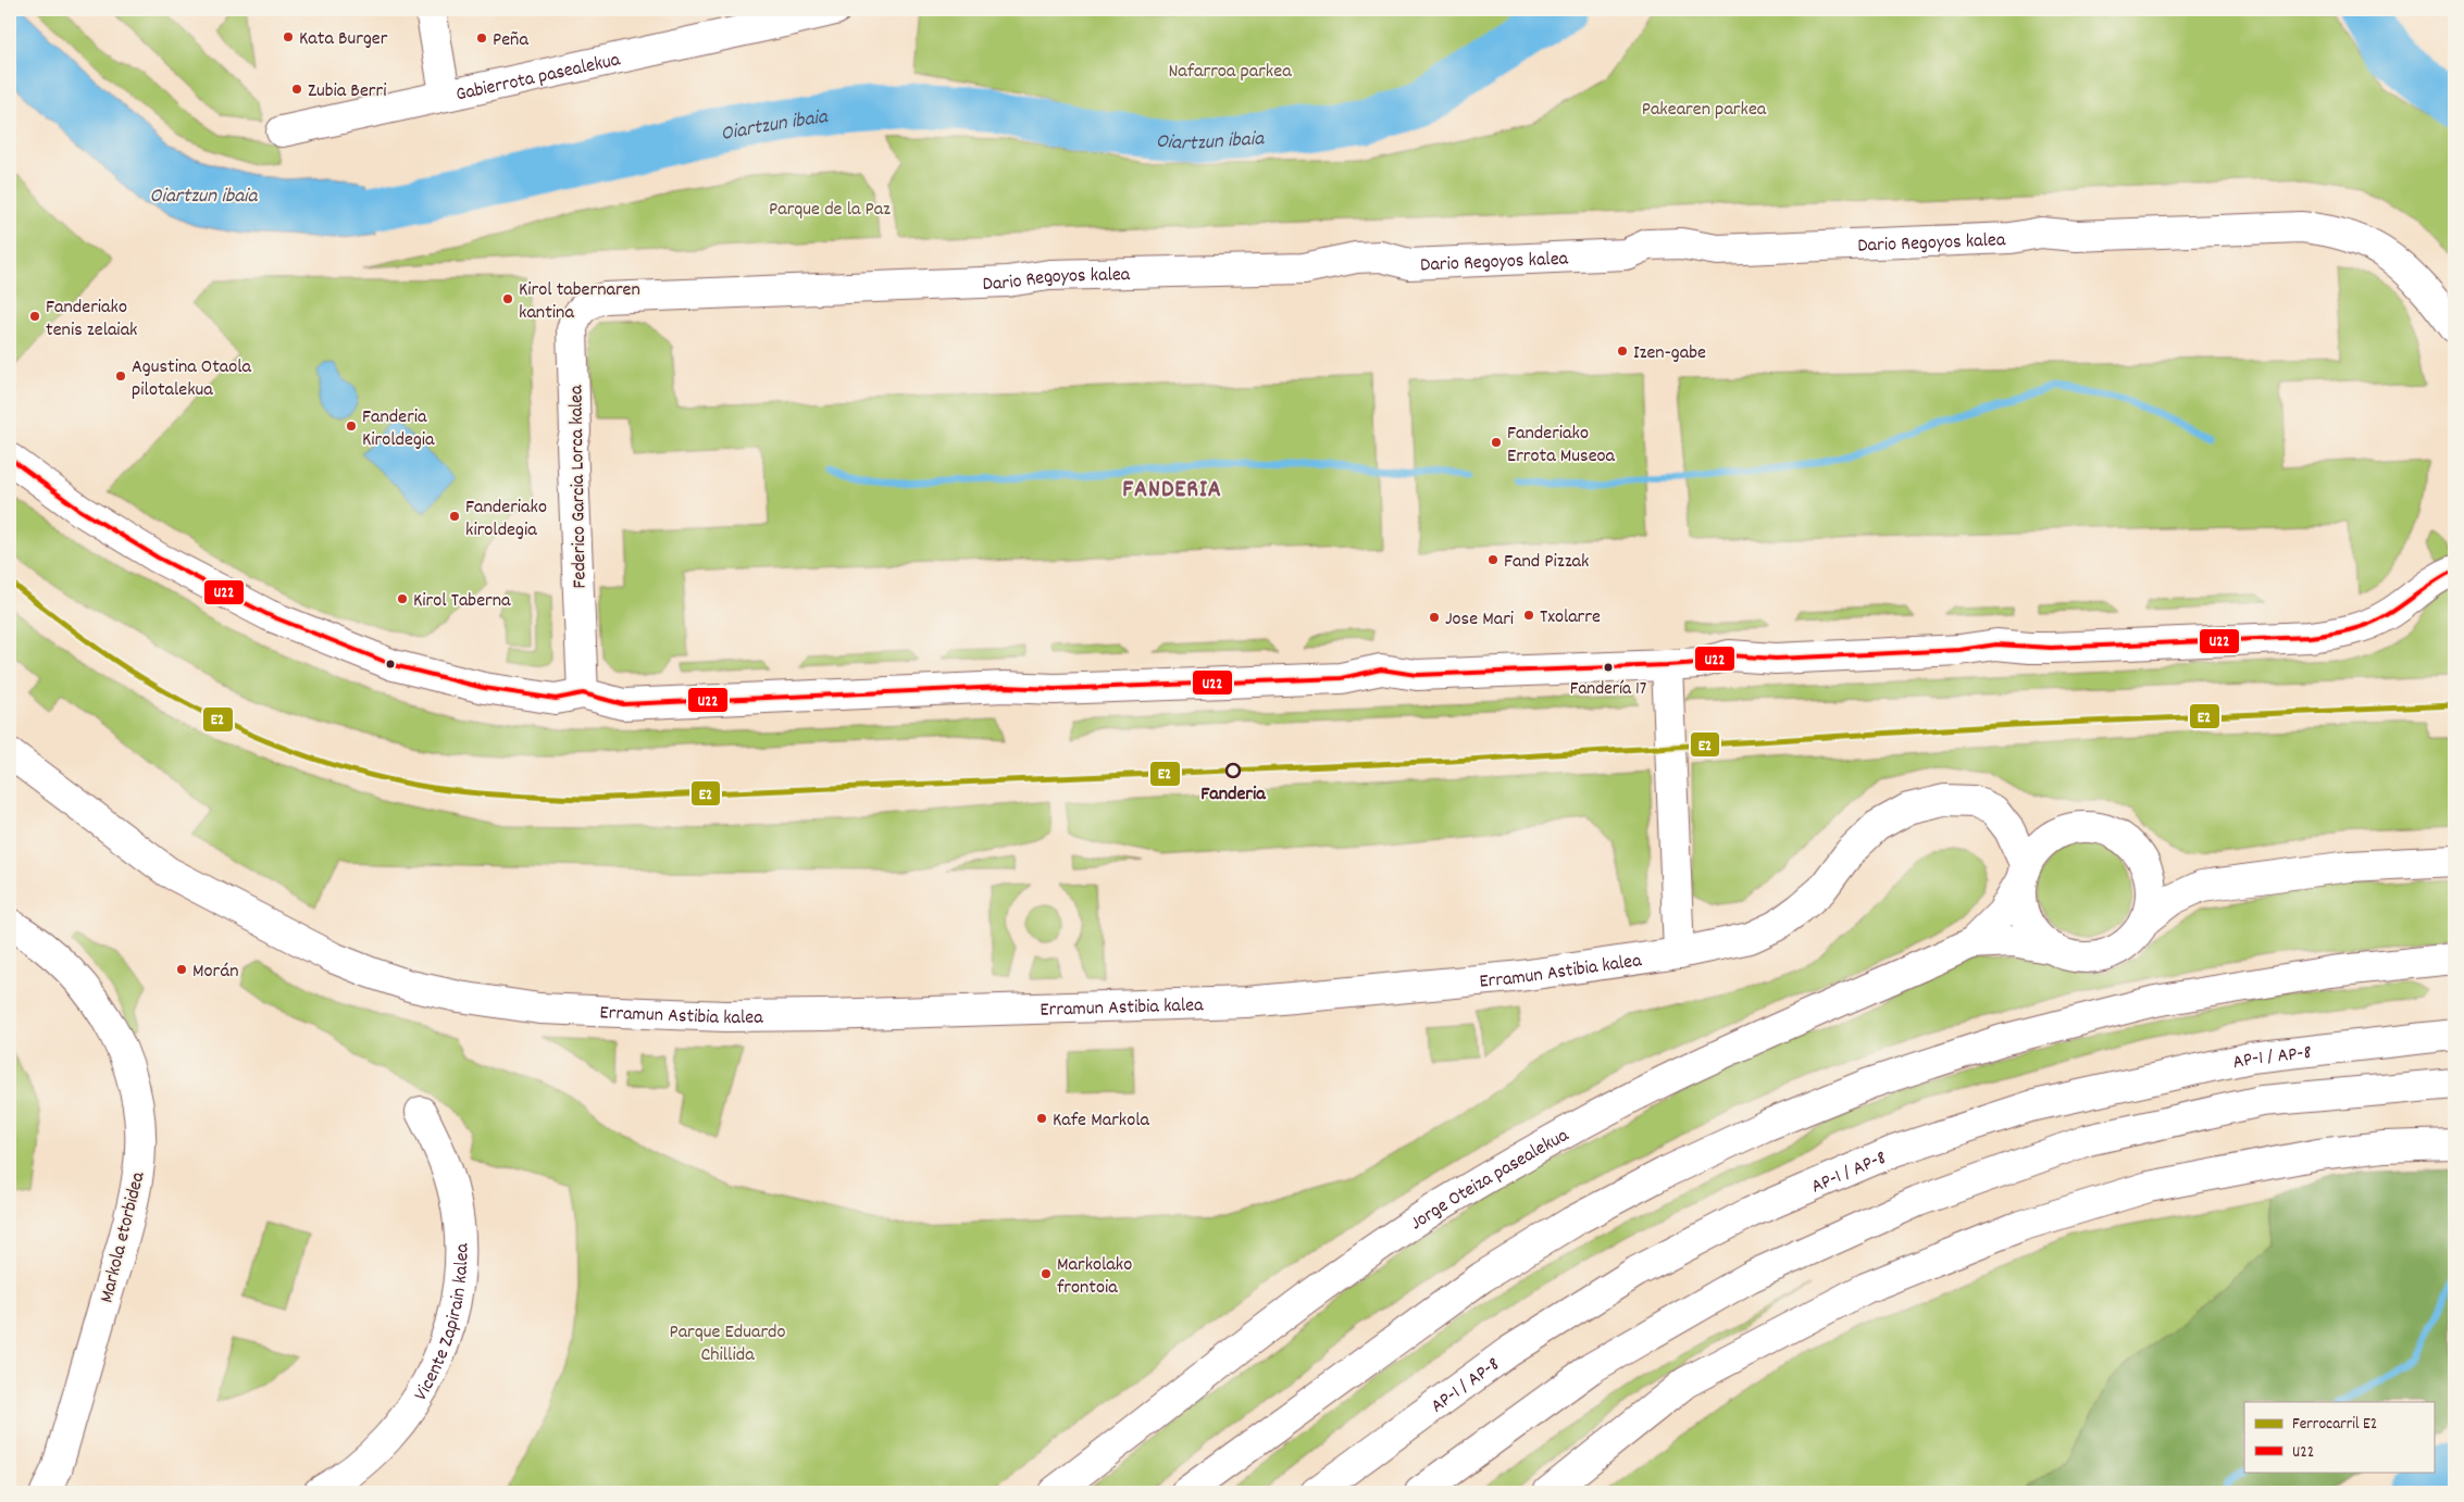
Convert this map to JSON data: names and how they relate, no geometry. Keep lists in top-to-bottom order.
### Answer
{
  "streets": {
    "main road": [
      "Gabierrota pasealekua",
      "Dario Regoyos kalea",
      "Federico Garcia Lorca kalea",
      "Erramun Astibia kalea",
      "AP-1 / AP-8",
      "Jorge Oteiza pasealekua",
      "Markola etorbidea",
      "Vicente Zapirain kalea"
    ]
  },
  "crossings": [
    ["Dario Regoyos kalea", "Federico Garcia Lorca kalea"],
    ["Erramun Astibia kalea", "Jorge Oteiza pasealekua"]
  ],
  "districts": ["FANDERIA"],
  "water": ["Oiartzun ibaia"],
  "parks": [
    "Nafarroa parkea",
    "Pakearen parkea",
    "Parque de la Paz",
    "Parque Eduardo Chillida"
  ],
  "places": [
    "Kata Burger",
    "Peña",
    "Zubia Berri",
    "Kirol tabernaren kantina",
    "Fanderiako tenis zelaiak",
    "Izen-gabe",
    "Agustina Otaola pilotalekua",
    "Fanderia Kiroldegia",
    "Fanderiako Errota Museoa",
    "Fanderiako kiroldegia",
    "Fand Pizzak",
    "Kirol Taberna",
    "Txolarre",
    "Jose Mari",
    "Fandería 17",
    "Fanderia",
    "Morán",
    "Kafe Markola",
    "Markolako frontoia"
  ],
  "lines": ["transit line U22", "rail line E2"],
  "legend": ["Ferrocarril E2", "U22"]
}
